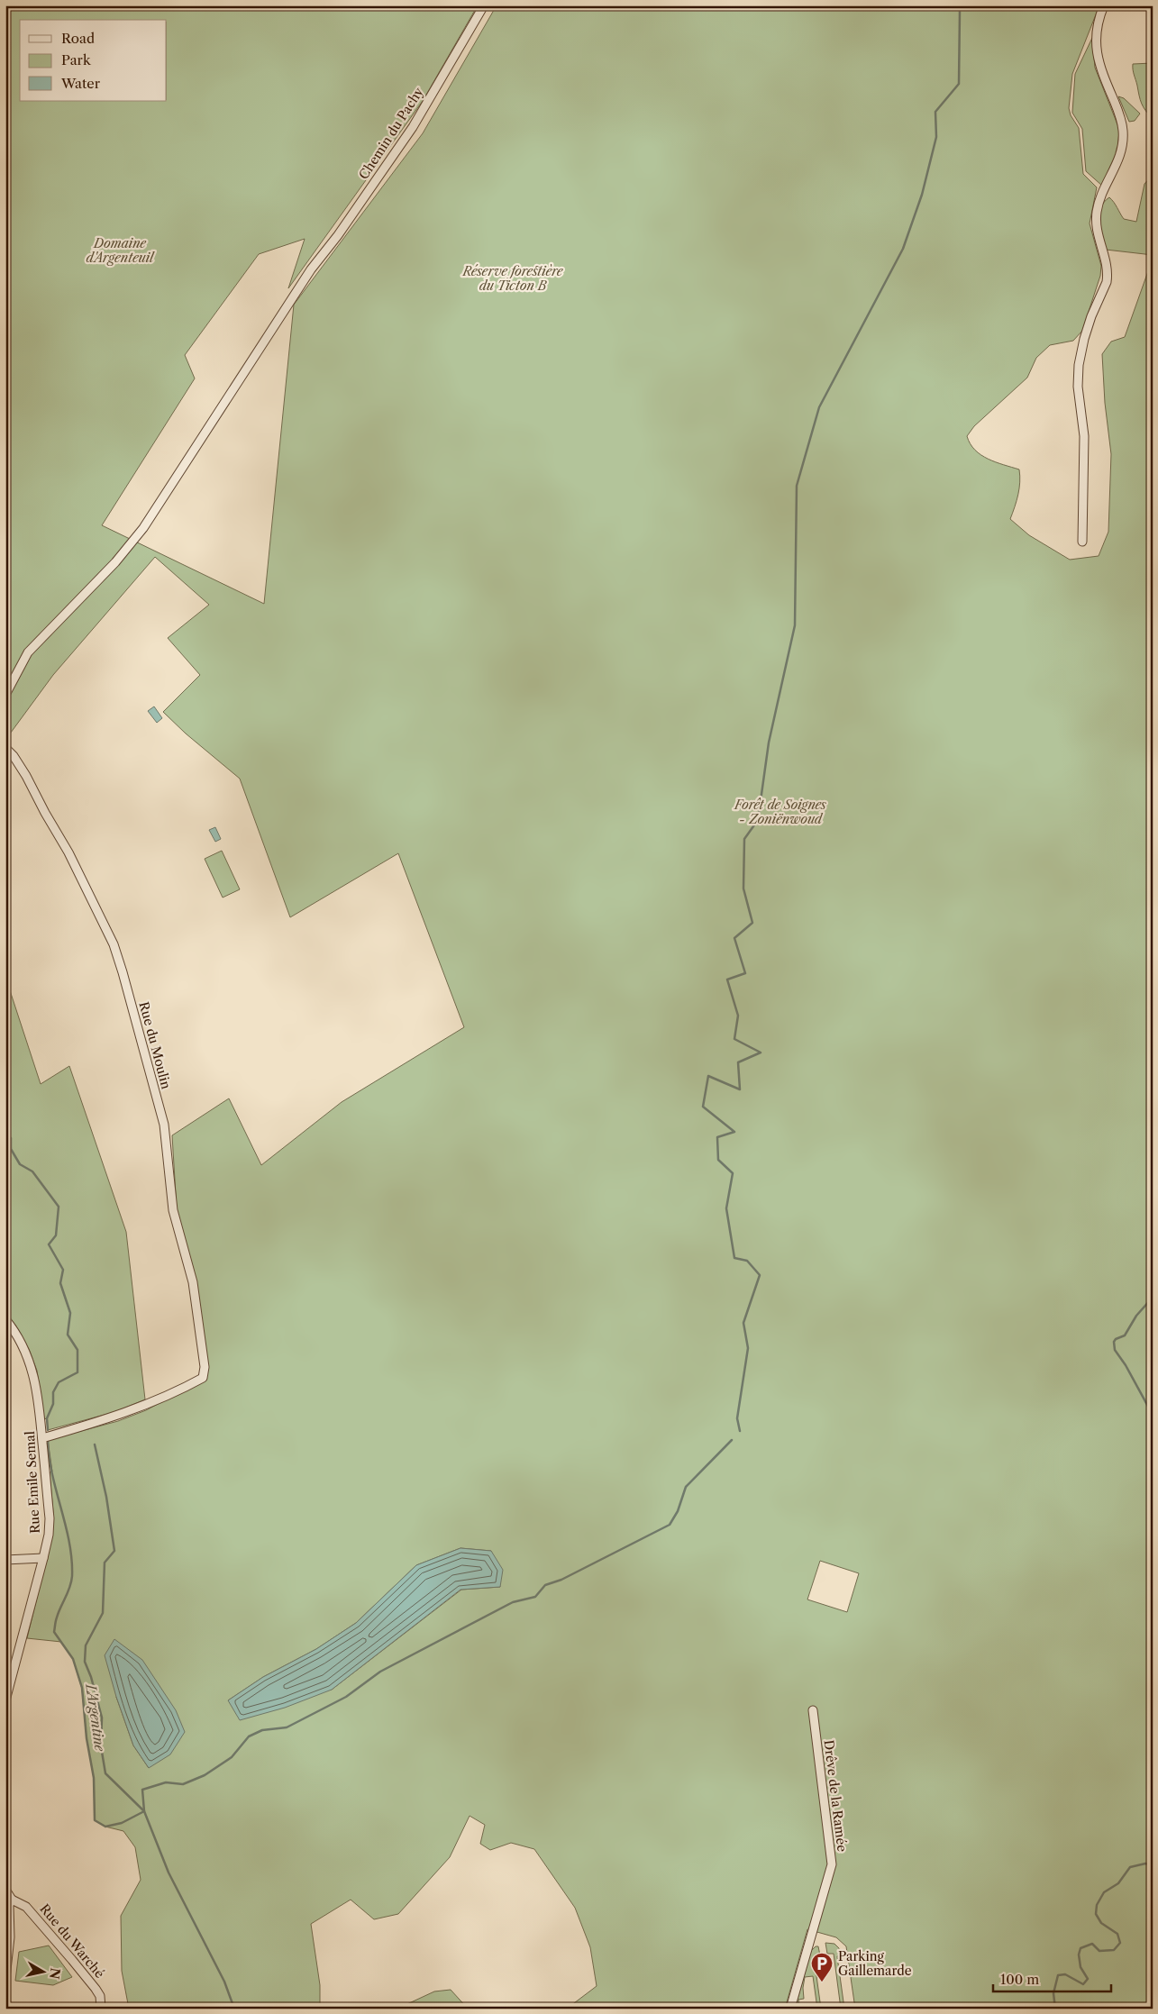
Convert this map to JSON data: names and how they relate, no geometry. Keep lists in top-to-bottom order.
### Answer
{
  "streets": {
    "street": [
      "Chemin du Pachy",
      "Rue du Moulin",
      "Rue Emile Semal",
      "Drêve de la Ramée",
      "Rue du Warché"
    ]
  },
  "crossings": [
    ["Rue du Moulin", "Rue Emile Semal"]
  ],
  "water": ["L'Argentine"],
  "parks": ["Domaine d'Argenteuil", "Réserve forestière du Ticton B", "Forêt de Soignes - Zoniënwoud"],
  "places": {
    "parking": ["Parking Gaillemarde"]
  },
  "legend": ["Road", "Park", "Water"],
  "scale_bar": "100 m",
  "north": "right"
}
